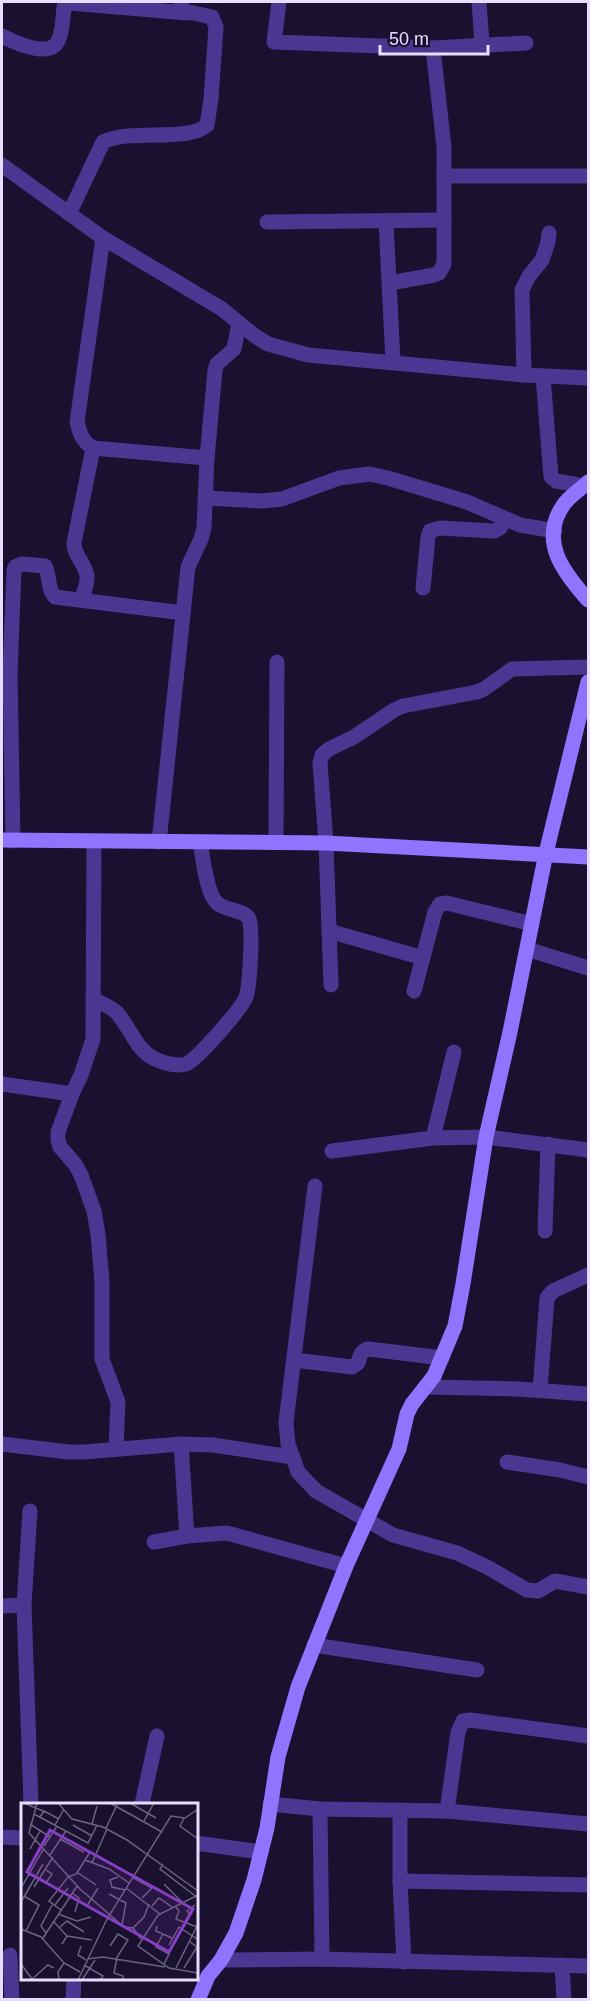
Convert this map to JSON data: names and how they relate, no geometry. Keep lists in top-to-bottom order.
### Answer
{
  "scale_bar": "50 m"
}
